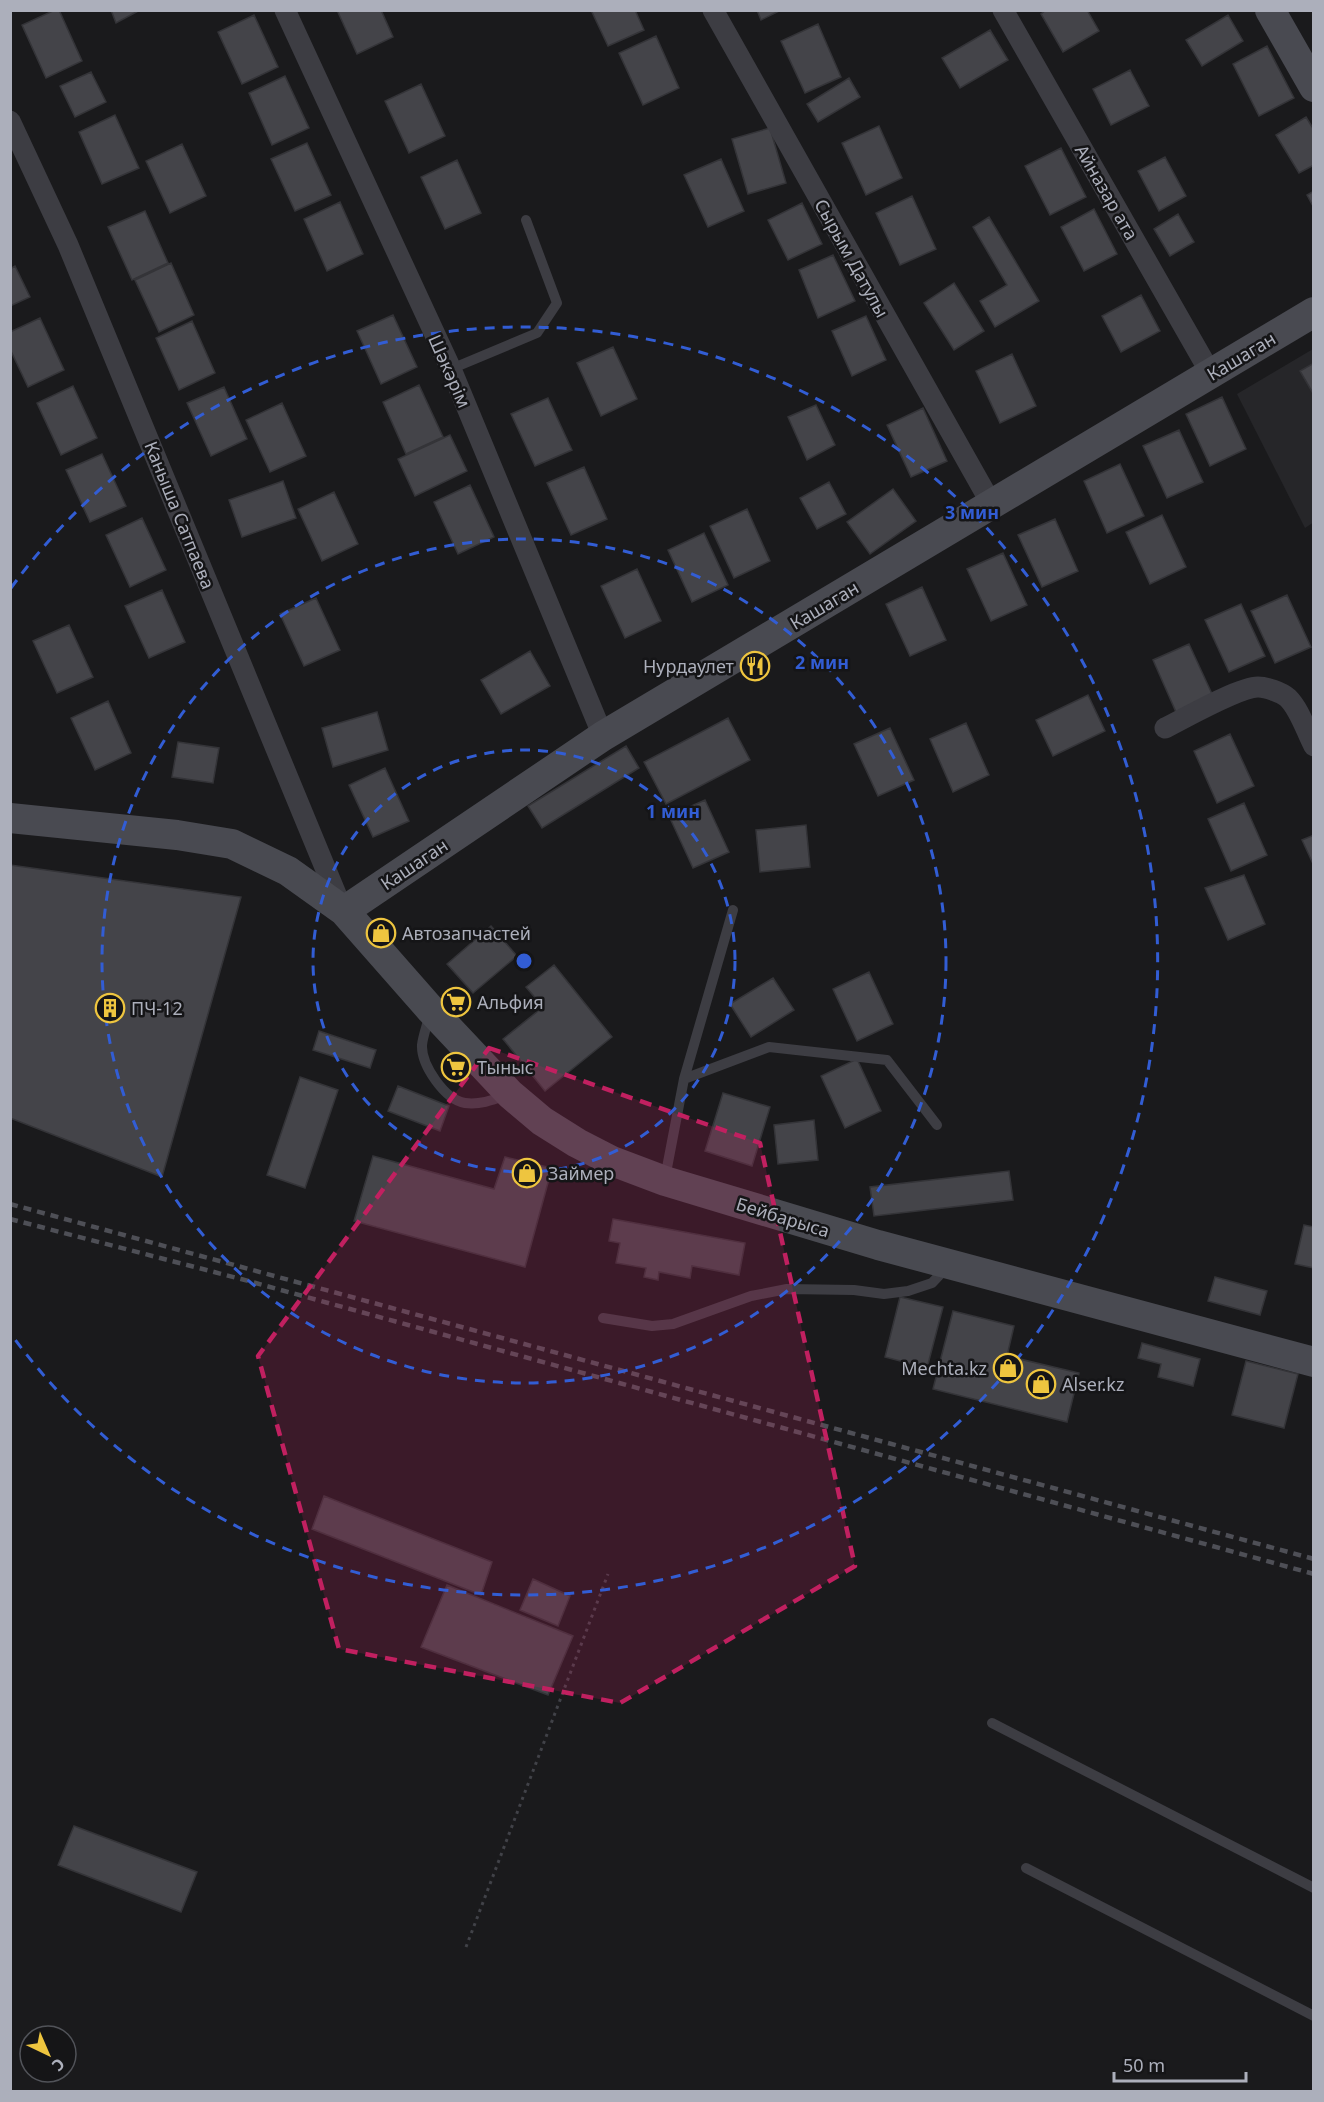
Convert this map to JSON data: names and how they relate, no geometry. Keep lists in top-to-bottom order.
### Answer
{
  "streets": {
    "street": [
      "Айназар ата",
      "Сырым Датулы",
      "Кашаган",
      "Шәкәрім",
      "Каныша Сатпаева",
      "Бейбарыса"
    ]
  },
  "crossings": [
    ["Айназар ата", "Кашаган"],
    ["Сырым Датулы", "Кашаган"],
    ["Кашаган", "Шәкәрім"],
    ["Кашаган", "Каныша Сатпаева"],
    ["Кашаган", "Бейбарыса"],
    ["Каныша Сатпаева", "Бейбарыса"]
  ],
  "places": {
    "restaurant": ["Нурдаулет"],
    "shop": [
      "Автозапчастей",
      "Займер",
      "Mechta.kz",
      "Alser.kz"
    ],
    "supermarket": ["Альфия", "Тыныс"],
    "building": ["ПЧ-12"]
  },
  "scale_bar": "50 m",
  "north": "bottom right",
  "rings": ["3 мин", "2 мин", "1 мин"]
}
